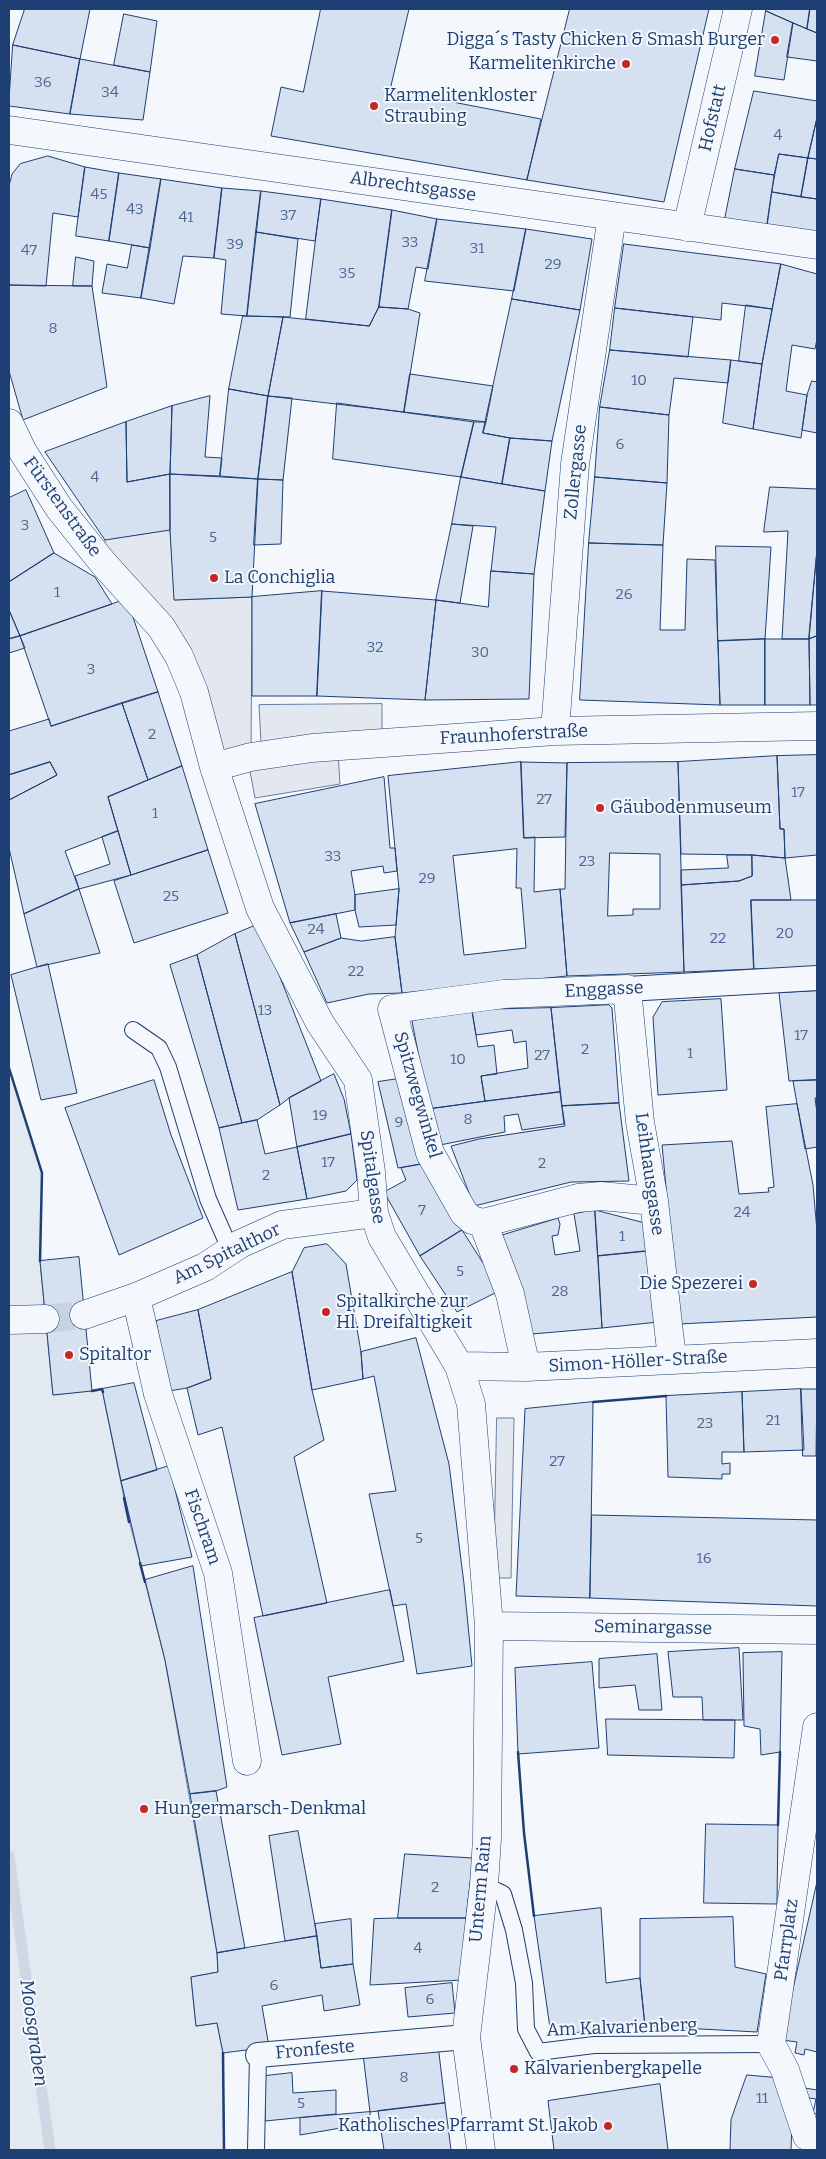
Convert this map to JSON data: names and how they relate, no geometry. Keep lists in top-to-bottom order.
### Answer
{
  "streets": {
    "street": [
      "Hofstatt",
      "Albrechtsgasse",
      "Zollergasse",
      "Fürstenstraße",
      "Fraunhoferstraße",
      "Enggasse",
      "Spitzwegwinkel",
      "Leihhausgasse",
      "Spitalgasse",
      "Am Spitalthor",
      "Simon-Höller-Straße",
      "Fischram",
      "Seminargasse",
      "Unterm Rain",
      "Pfarrplatz",
      "Fronfeste"
    ],
    "lane": ["Am Kalvarienberg"]
  },
  "crossings": [
    ["Hofstatt", "Albrechtsgasse"],
    ["Albrechtsgasse", "Zollergasse"],
    ["Zollergasse", "Fraunhoferstraße"],
    ["Fürstenstraße", "Fraunhoferstraße"],
    ["Fürstenstraße", "Spitalgasse"],
    ["Fraunhoferstraße", "Spitalgasse"],
    ["Enggasse", "Spitzwegwinkel"],
    ["Enggasse", "Leihhausgasse"],
    ["Leihhausgasse", "Simon-Höller-Straße"],
    ["Spitalgasse", "Am Spitalthor"],
    ["Spitalgasse", "Simon-Höller-Straße"],
    ["Spitalgasse", "Seminargasse"],
    ["Spitalgasse", "Unterm Rain"],
    ["Am Spitalthor", "Fischram"],
    ["Seminargasse", "Unterm Rain"],
    ["Unterm Rain", "Am Kalvarienberg"],
    ["Unterm Rain", "Fronfeste"],
    ["Pfarrplatz", "Am Kalvarienberg"]
  ],
  "water": ["Moosgraben"],
  "places": [
    "Digga´s Tasty Chicken & Smash Burger",
    "Karmelitenkirche",
    "Karmelitenkloster Straubing",
    "La Conchiglia",
    "Gäubodenmuseum",
    "Die Spezerei",
    "Spitalkirche zur Hl. Dreifaltigkeit",
    "Spitaltor",
    "Hungermarsch-Denkmal",
    "Kalvarienbergkapelle",
    "Katholisches Pfarramt St. Jakob"
  ],
  "house_numbers": [
    "36",
    "34",
    "4",
    "45",
    "43",
    "37",
    "41",
    "33",
    "39",
    "31",
    "47",
    "29",
    "35",
    "8",
    "10",
    "6",
    "4",
    "3",
    "5",
    "1",
    "26",
    "32",
    "30",
    "3",
    "2",
    "17",
    "27",
    "1",
    "33",
    "23",
    "29",
    "25",
    "24",
    "20",
    "22",
    "22",
    "13",
    "17",
    "2",
    "1",
    "27",
    "10",
    "19",
    "8",
    "9",
    "17",
    "2",
    "2",
    "7",
    "24",
    "1",
    "5",
    "28",
    "21",
    "23",
    "27",
    "5",
    "16",
    "2",
    "4",
    "6",
    "6",
    "8",
    "11",
    "5"
  ]
}
